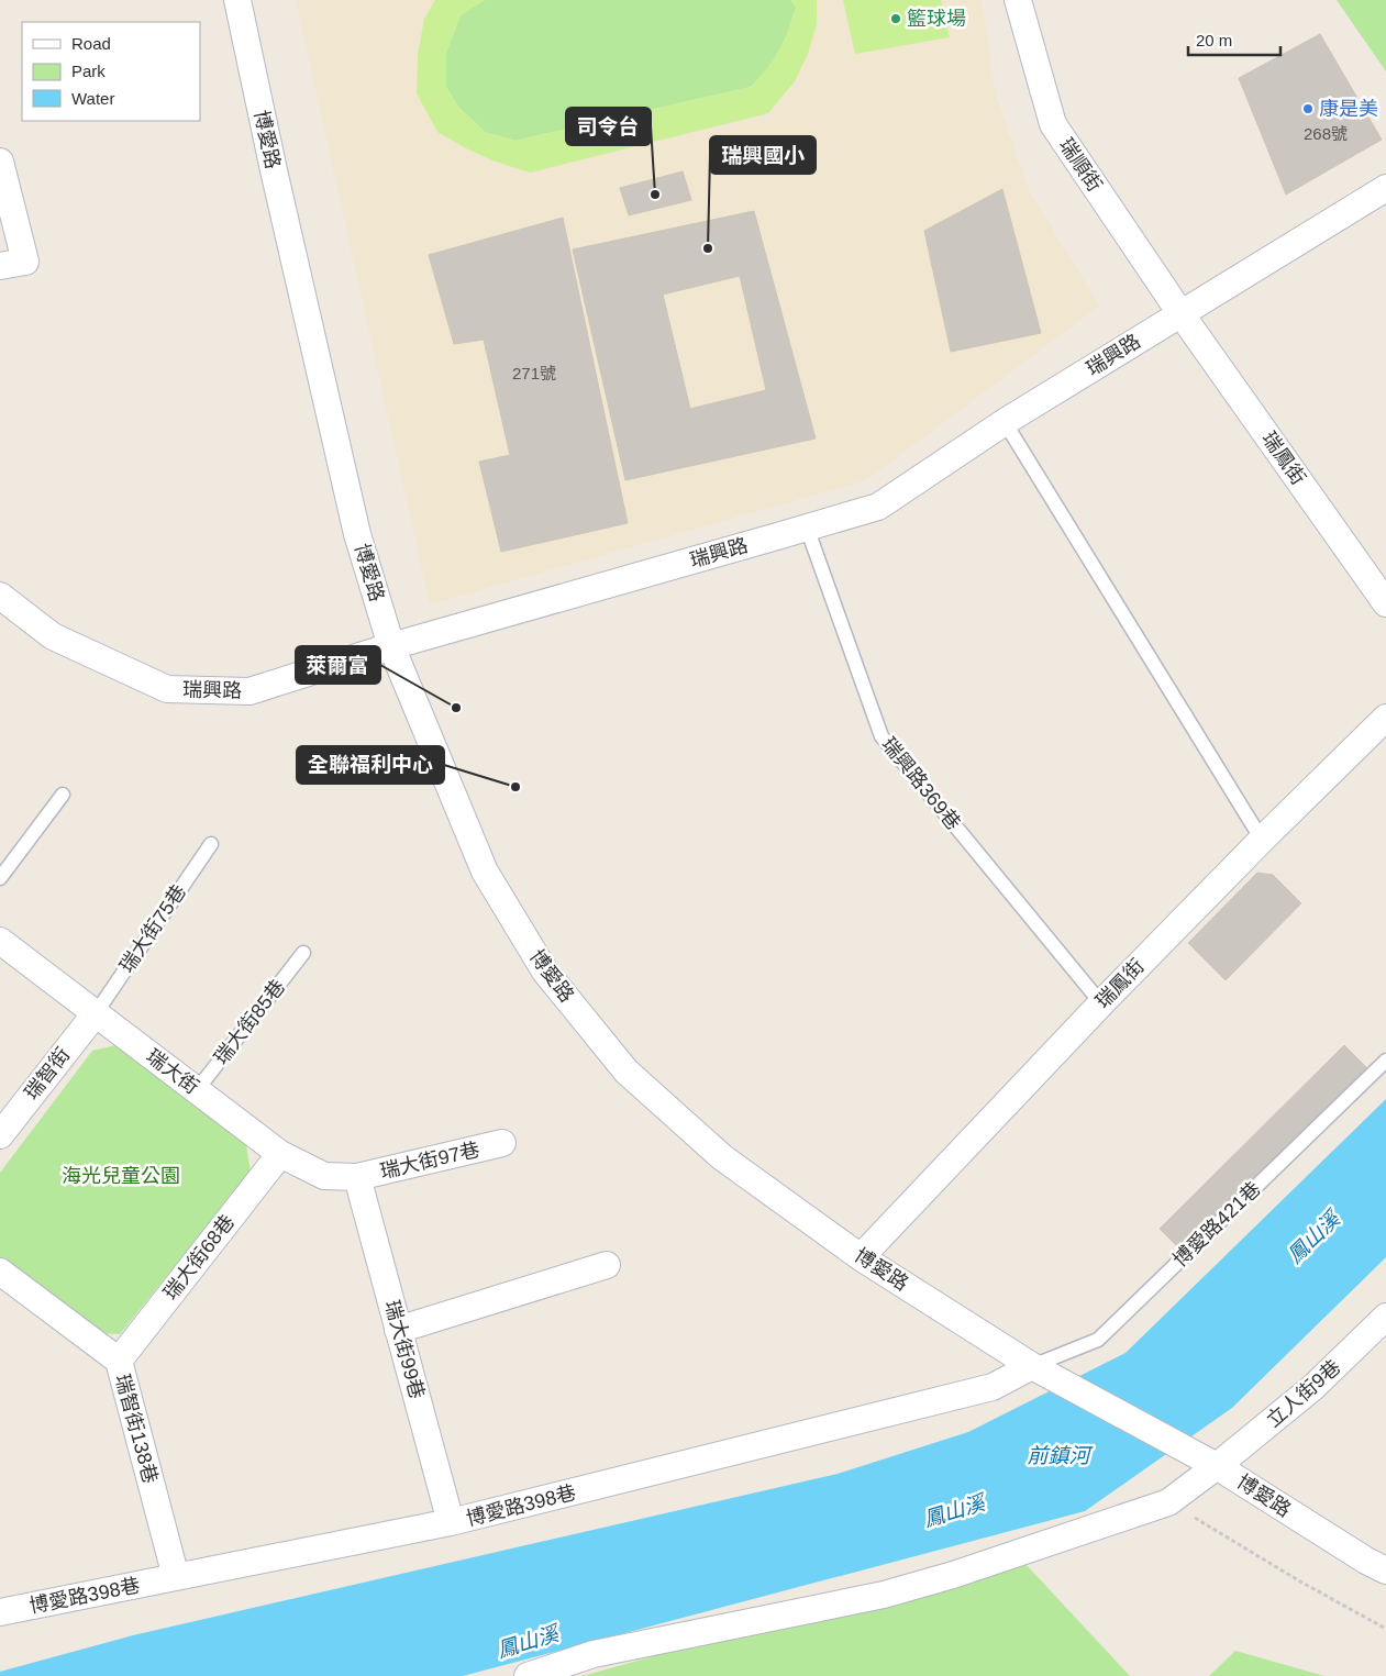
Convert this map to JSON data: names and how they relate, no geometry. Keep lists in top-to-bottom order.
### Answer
{
  "streets": {
    "street": [
      "博愛路",
      "瑞順街",
      "瑞興路",
      "瑞鳳街",
      "瑞大街",
      "瑞智街",
      "瑞大街97巷",
      "瑞大街68巷",
      "瑞大街99巷",
      "立人街9巷",
      "瑞智街138巷",
      "博愛路398巷"
    ],
    "lane": [
      "瑞興路369巷",
      "瑞大街75巷",
      "瑞大街85巷",
      "博愛路421巷"
    ]
  },
  "crossings": [
    ["博愛路", "瑞興路"],
    ["博愛路", "瑞鳳街"],
    ["博愛路", "博愛路421巷"],
    ["博愛路", "立人街9巷"],
    ["博愛路", "博愛路398巷"],
    ["瑞順街", "瑞興路"],
    ["瑞順街", "瑞鳳街"],
    ["瑞興路", "瑞鳳街"],
    ["瑞興路", "瑞興路369巷"],
    ["瑞鳳街", "瑞興路369巷"],
    ["瑞大街75巷", "瑞大街"],
    ["瑞大街75巷", "瑞智街"],
    ["瑞大街85巷", "瑞大街"],
    ["瑞大街", "瑞智街"],
    ["瑞大街", "瑞大街97巷"],
    ["瑞大街", "瑞大街68巷"],
    ["瑞大街", "瑞大街99巷"],
    ["瑞大街97巷", "瑞大街99巷"],
    ["博愛路421巷", "博愛路398巷"],
    ["瑞大街68巷", "瑞智街138巷"],
    ["瑞大街99巷", "博愛路398巷"],
    ["瑞智街138巷", "博愛路398巷"]
  ],
  "water": ["鳳山溪", "前鎮河"],
  "parks": ["海光兒童公園"],
  "places": [
    "籃球場",
    "康是美",
    "司令台",
    "瑞興國小",
    "萊爾富",
    "全聯福利中心"
  ],
  "house_numbers": ["268號", "271號"],
  "legend": ["Road", "Park", "Water"],
  "scale_bar": "20 m"
}
